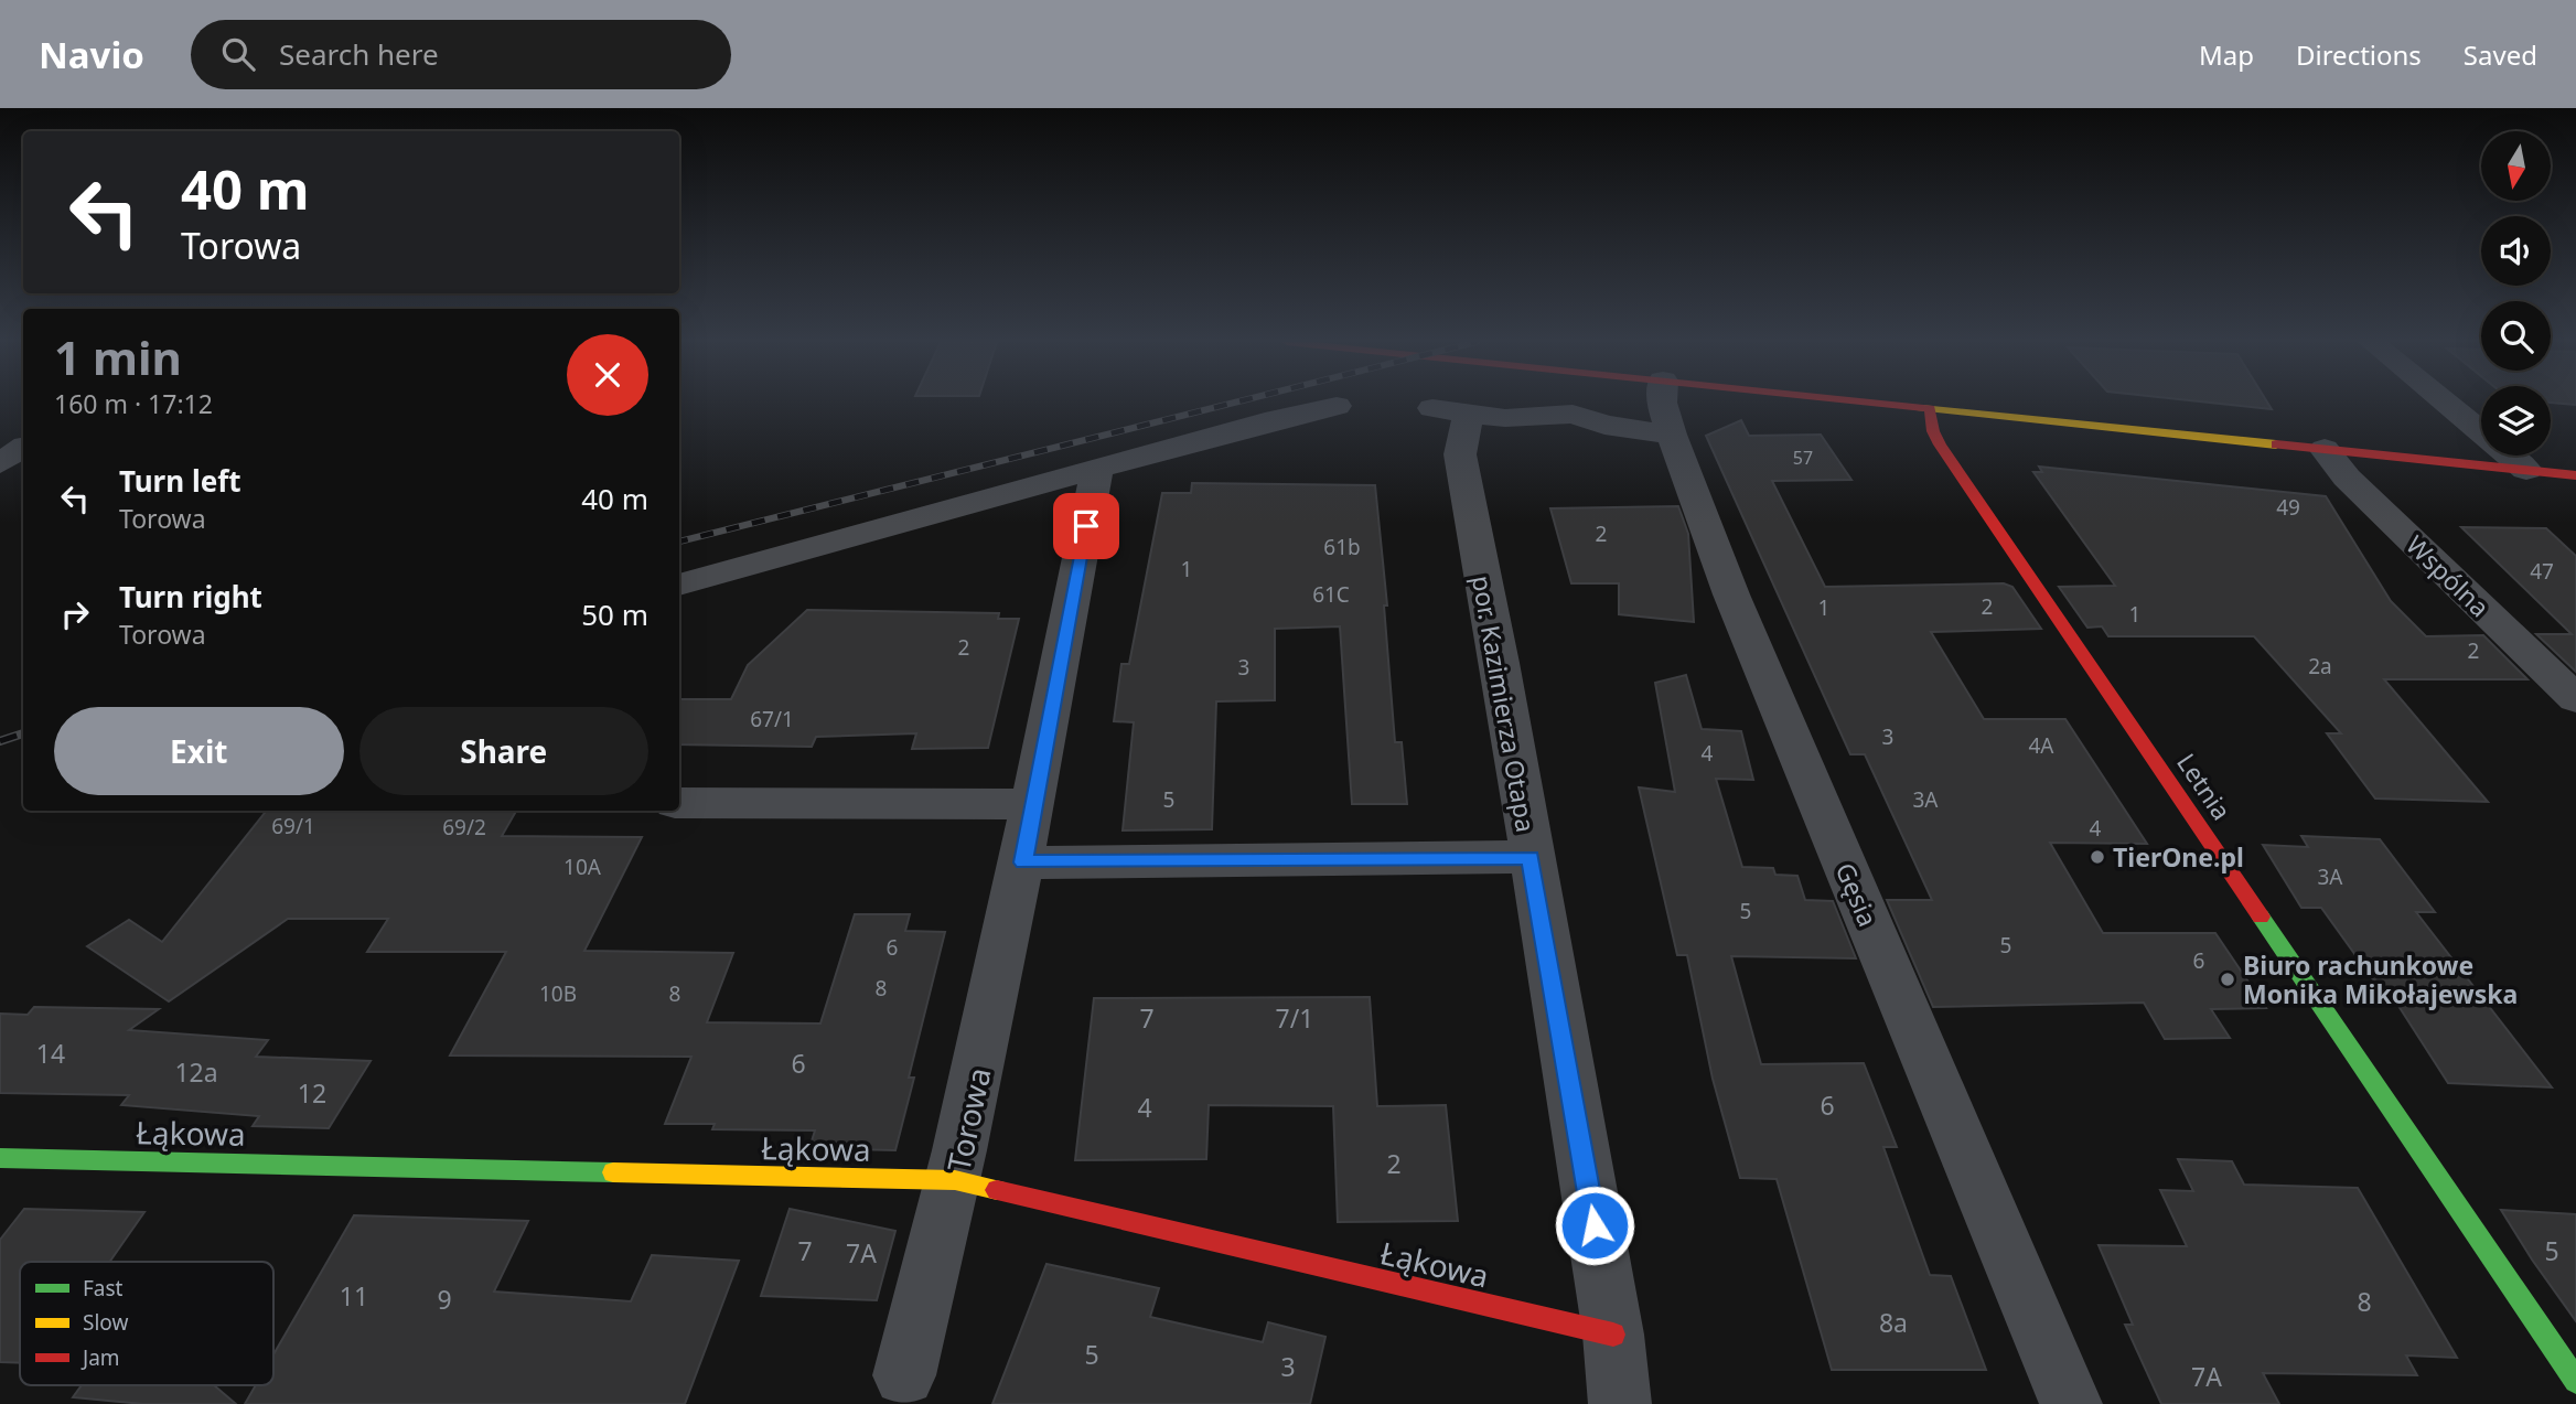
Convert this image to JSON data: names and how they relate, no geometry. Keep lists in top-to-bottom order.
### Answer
{
  "streets": {
    "street": [
      "Wspólna",
      "por. Kazimierza Otapa",
      "Letnia",
      "Gęsia",
      "Torowa",
      "Łąkowa"
    ]
  },
  "crossings": [
    ["por. Kazimierza Otapa", "Łąkowa"],
    ["Torowa", "Łąkowa"]
  ],
  "places": ["TierOne.pl", "Biuro rachunkowe Monika Mikołajewska"],
  "house_numbers": [
    "57",
    "49",
    "2",
    "61b",
    "1",
    "47",
    "61C",
    "2",
    "1",
    "1",
    "2",
    "2",
    "2a",
    "3",
    "67/1",
    "3",
    "4A",
    "4",
    "5",
    "3A",
    "69/1",
    "69/2",
    "4",
    "10A",
    "3A",
    "5",
    "5",
    "6",
    "6",
    "8",
    "10B",
    "8",
    "7",
    "7/1",
    "14",
    "6",
    "12a",
    "12",
    "6",
    "4",
    "2",
    "7",
    "5",
    "7A",
    "11",
    "9",
    "8",
    "8a",
    "5",
    "3",
    "7A"
  ],
  "legend": ["Fast", "Slow", "Jam"],
  "north": "bottom",
  "page": {
    "header": "Navio",
    "search": "Search here",
    "nav": ["Map", "Directions", "Saved"],
    "turn": ["40 m", "Torowa"],
    "heading": ["1 min", "160 m · 17:12"],
    "list": [
      {
        "name": "Turn left",
        "note": "Torowa",
        "value": "40 m"
      },
      {
        "name": "Turn right",
        "note": "Torowa",
        "value": "50 m"
      }
    ],
    "buttons": ["Exit", "Share"]
  }
}
